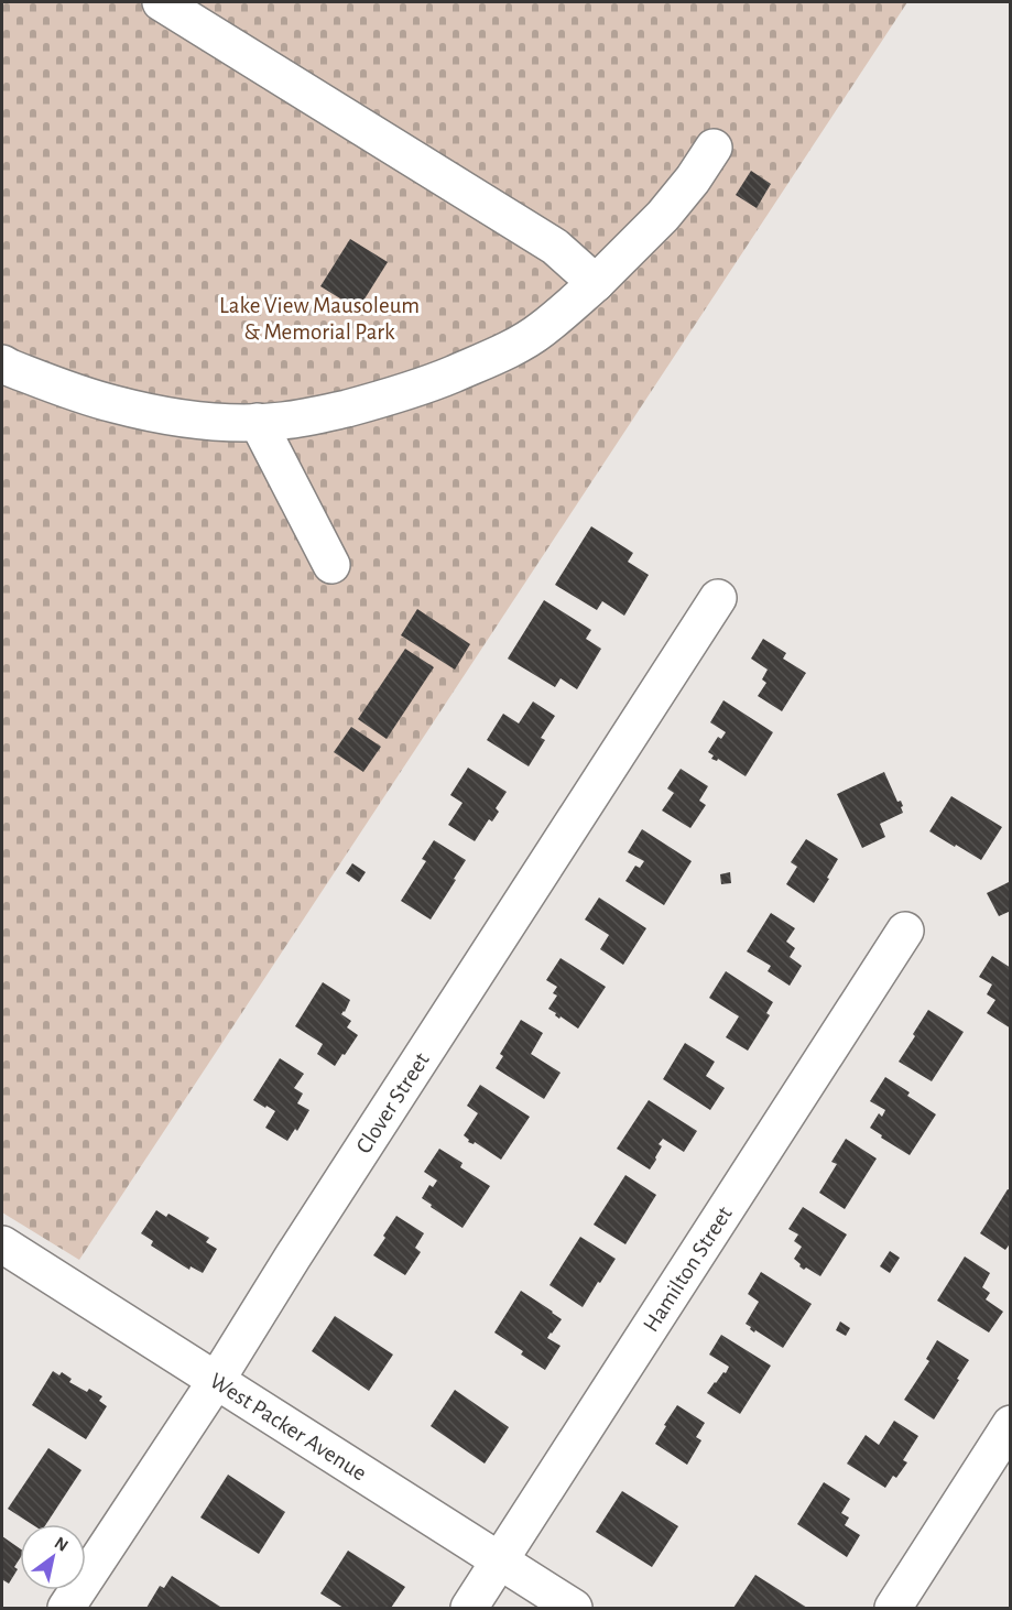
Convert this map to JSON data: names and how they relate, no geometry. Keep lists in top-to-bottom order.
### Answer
{
  "streets": {
    "street": ["Clover Street", "Hamilton Street", "West Packer Avenue"]
  },
  "crossings": [
    ["Clover Street", "West Packer Avenue"],
    ["Hamilton Street", "West Packer Avenue"]
  ],
  "parks": ["Lake View Mausoleum & Memorial Park"],
  "north": "top right"
}
